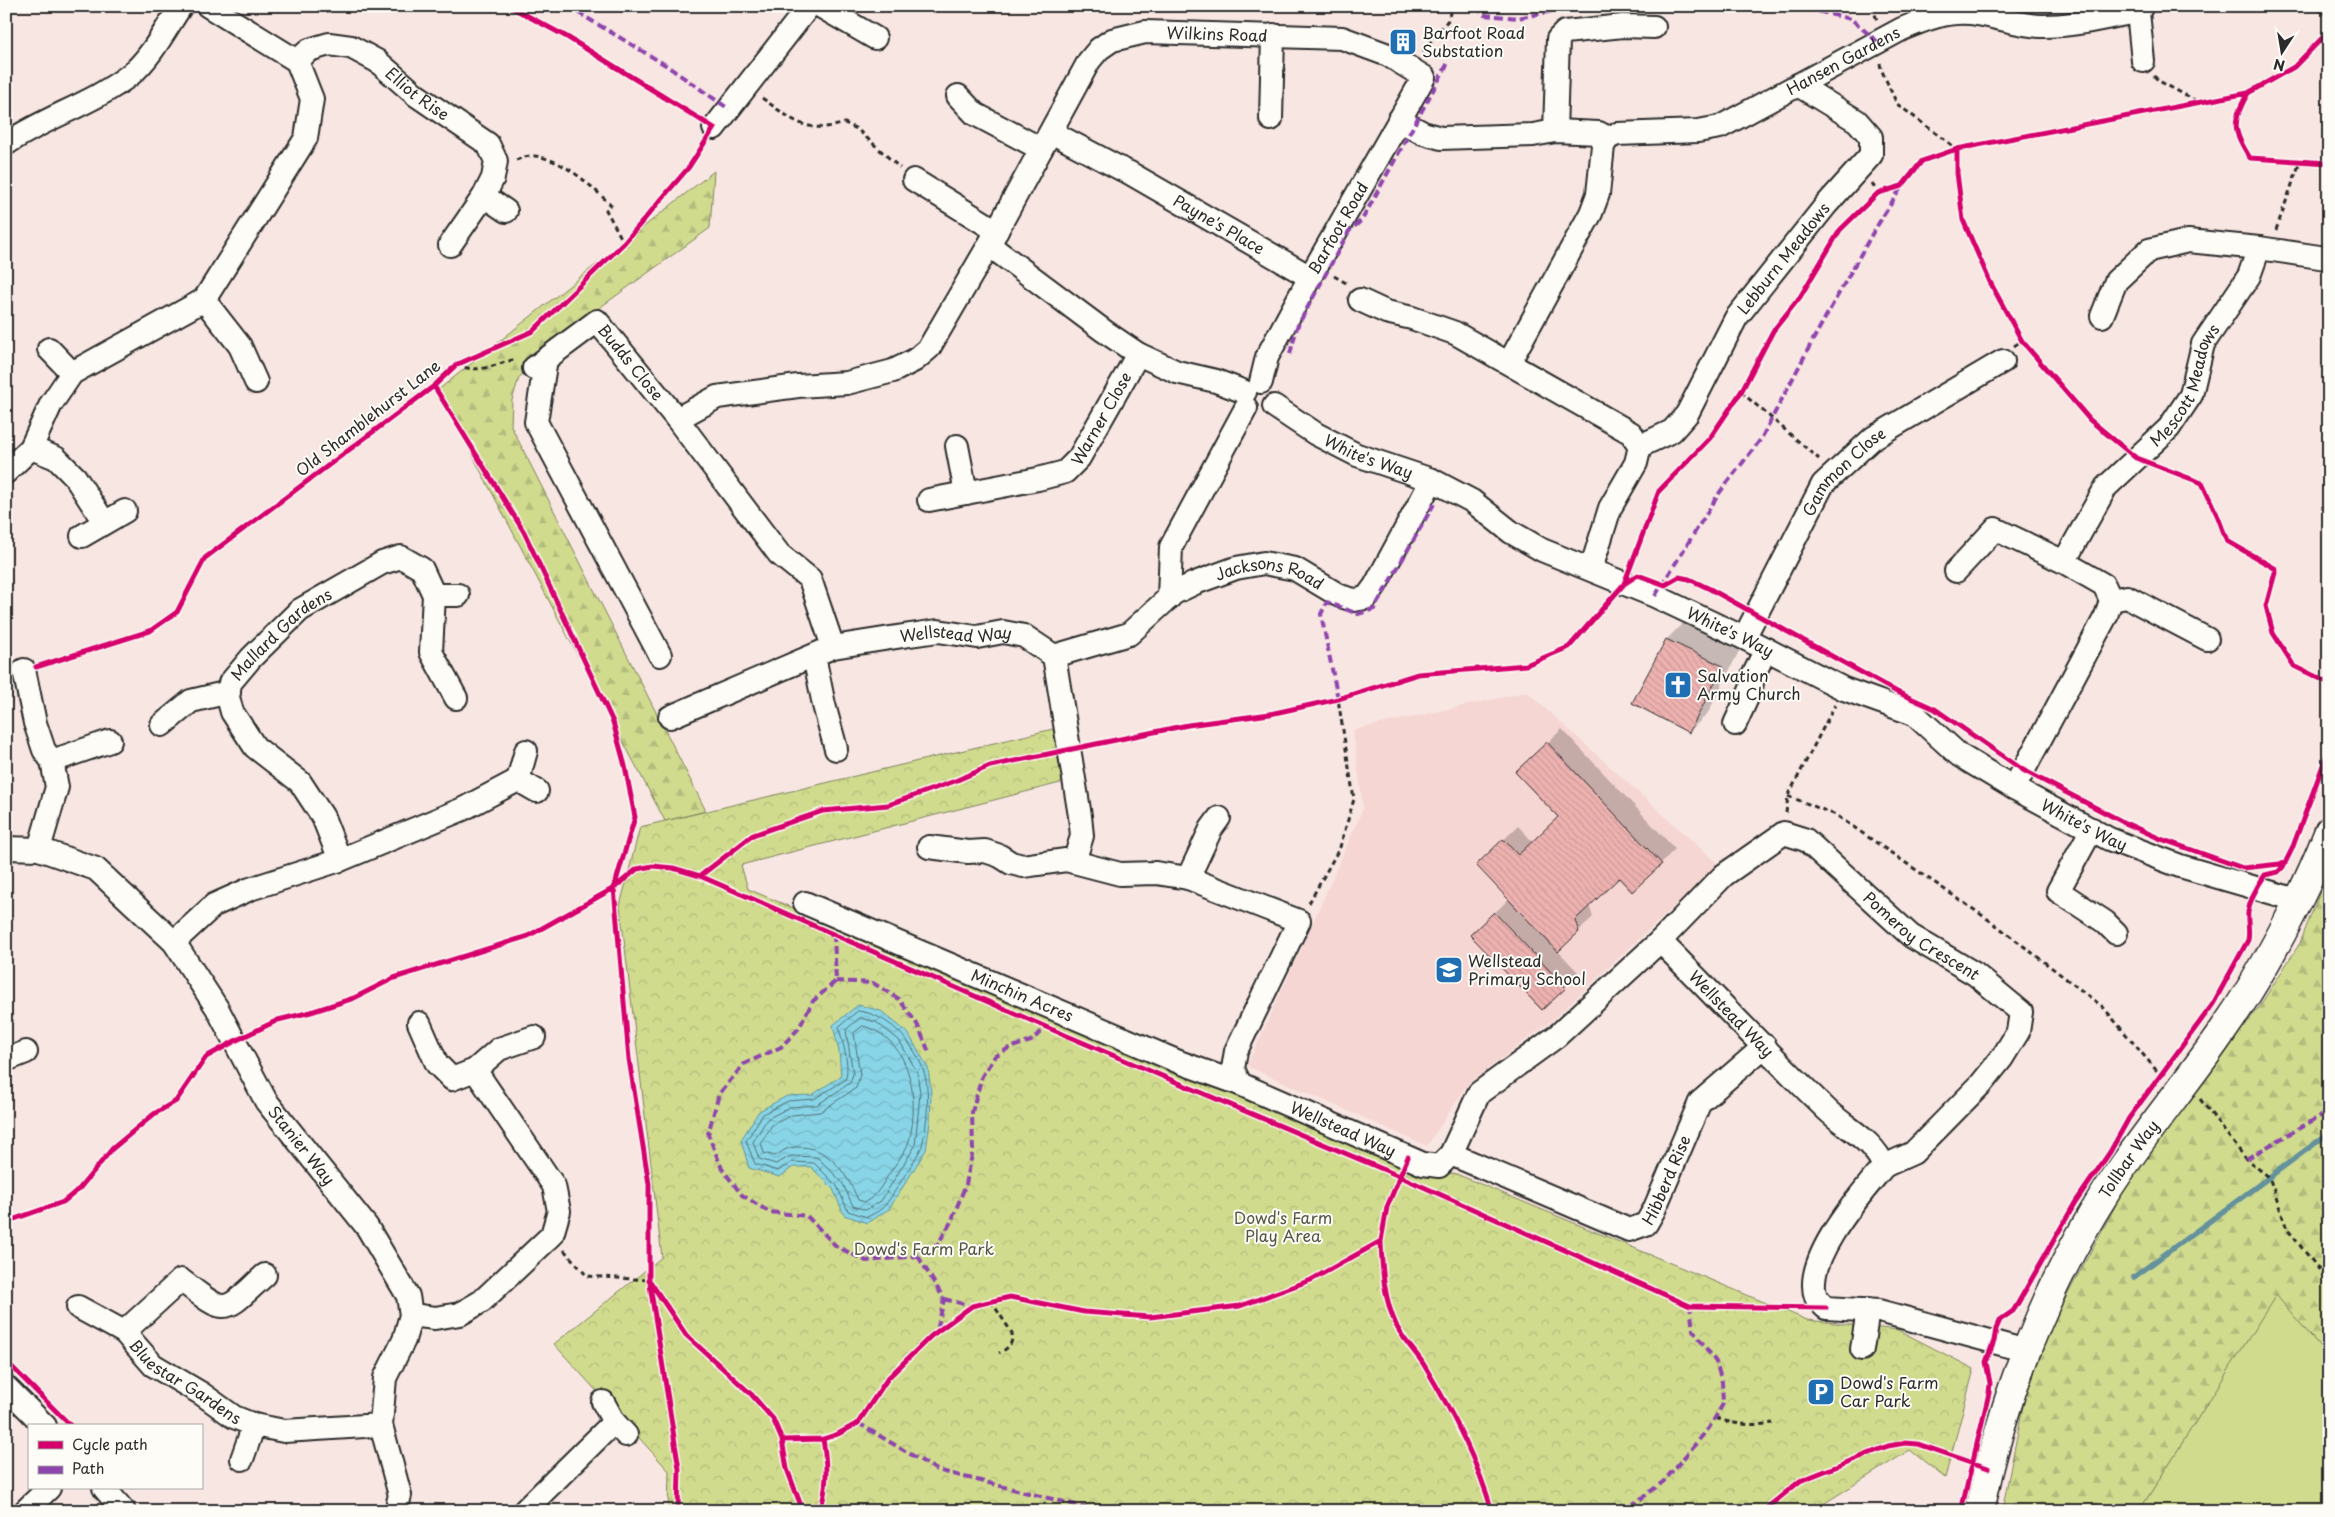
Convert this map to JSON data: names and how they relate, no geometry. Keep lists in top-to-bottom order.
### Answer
{
  "streets": {
    "main road": ["Tollbar Way"],
    "street": [
      "Wilkins Road",
      "Hansen Gardens",
      "Elliot Rise",
      "Payne's Place",
      "Barfoot Road",
      "Lebburn Meadows",
      "Budds Close",
      "Mescott Meadows",
      "Warner Close",
      "White's Way",
      "Gammon Close",
      "Jacksons Road",
      "Mallard Gardens",
      "Wellstead Way",
      "Pomeroy Crescent",
      "Minchin Acres",
      "Stanier Way",
      "Hibberd Rise",
      "Bluestar Gardens"
    ],
    "cycle path": ["Old Shamblehurst Lane"]
  },
  "crossings": [
    ["Wilkins Road", "Payne's Place"],
    ["Wilkins Road", "Barfoot Road"],
    ["Wilkins Road", "White's Way"],
    ["Hansen Gardens", "Barfoot Road"],
    ["Hansen Gardens", "Lebburn Meadows"],
    ["Payne's Place", "Barfoot Road"],
    ["Barfoot Road", "White's Way"],
    ["Barfoot Road", "Jacksons Road"],
    ["Warner Close", "White's Way"],
    ["White's Way", "Gammon Close"],
    ["White's Way", "Jacksons Road"],
    ["White's Way", "Tollbar Way"],
    ["Jacksons Road", "Wellstead Way"],
    ["Wellstead Way", "Pomeroy Crescent"],
    ["Wellstead Way", "Minchin Acres"],
    ["Wellstead Way", "Hibberd Rise"],
    ["Stanier Way", "Bluestar Gardens"]
  ],
  "parks": ["Dowd's Farm Play Area", "Dowd's Farm Park"],
  "places": {
    "building": ["Barfoot Road Substation"],
    "church": ["Salvation Army Church"],
    "school or university": ["Wellstead Primary School"],
    "parking": ["Dowd's Farm Car Park"]
  },
  "legend": ["Cycle path", "Path"],
  "north": "bottom"
}
